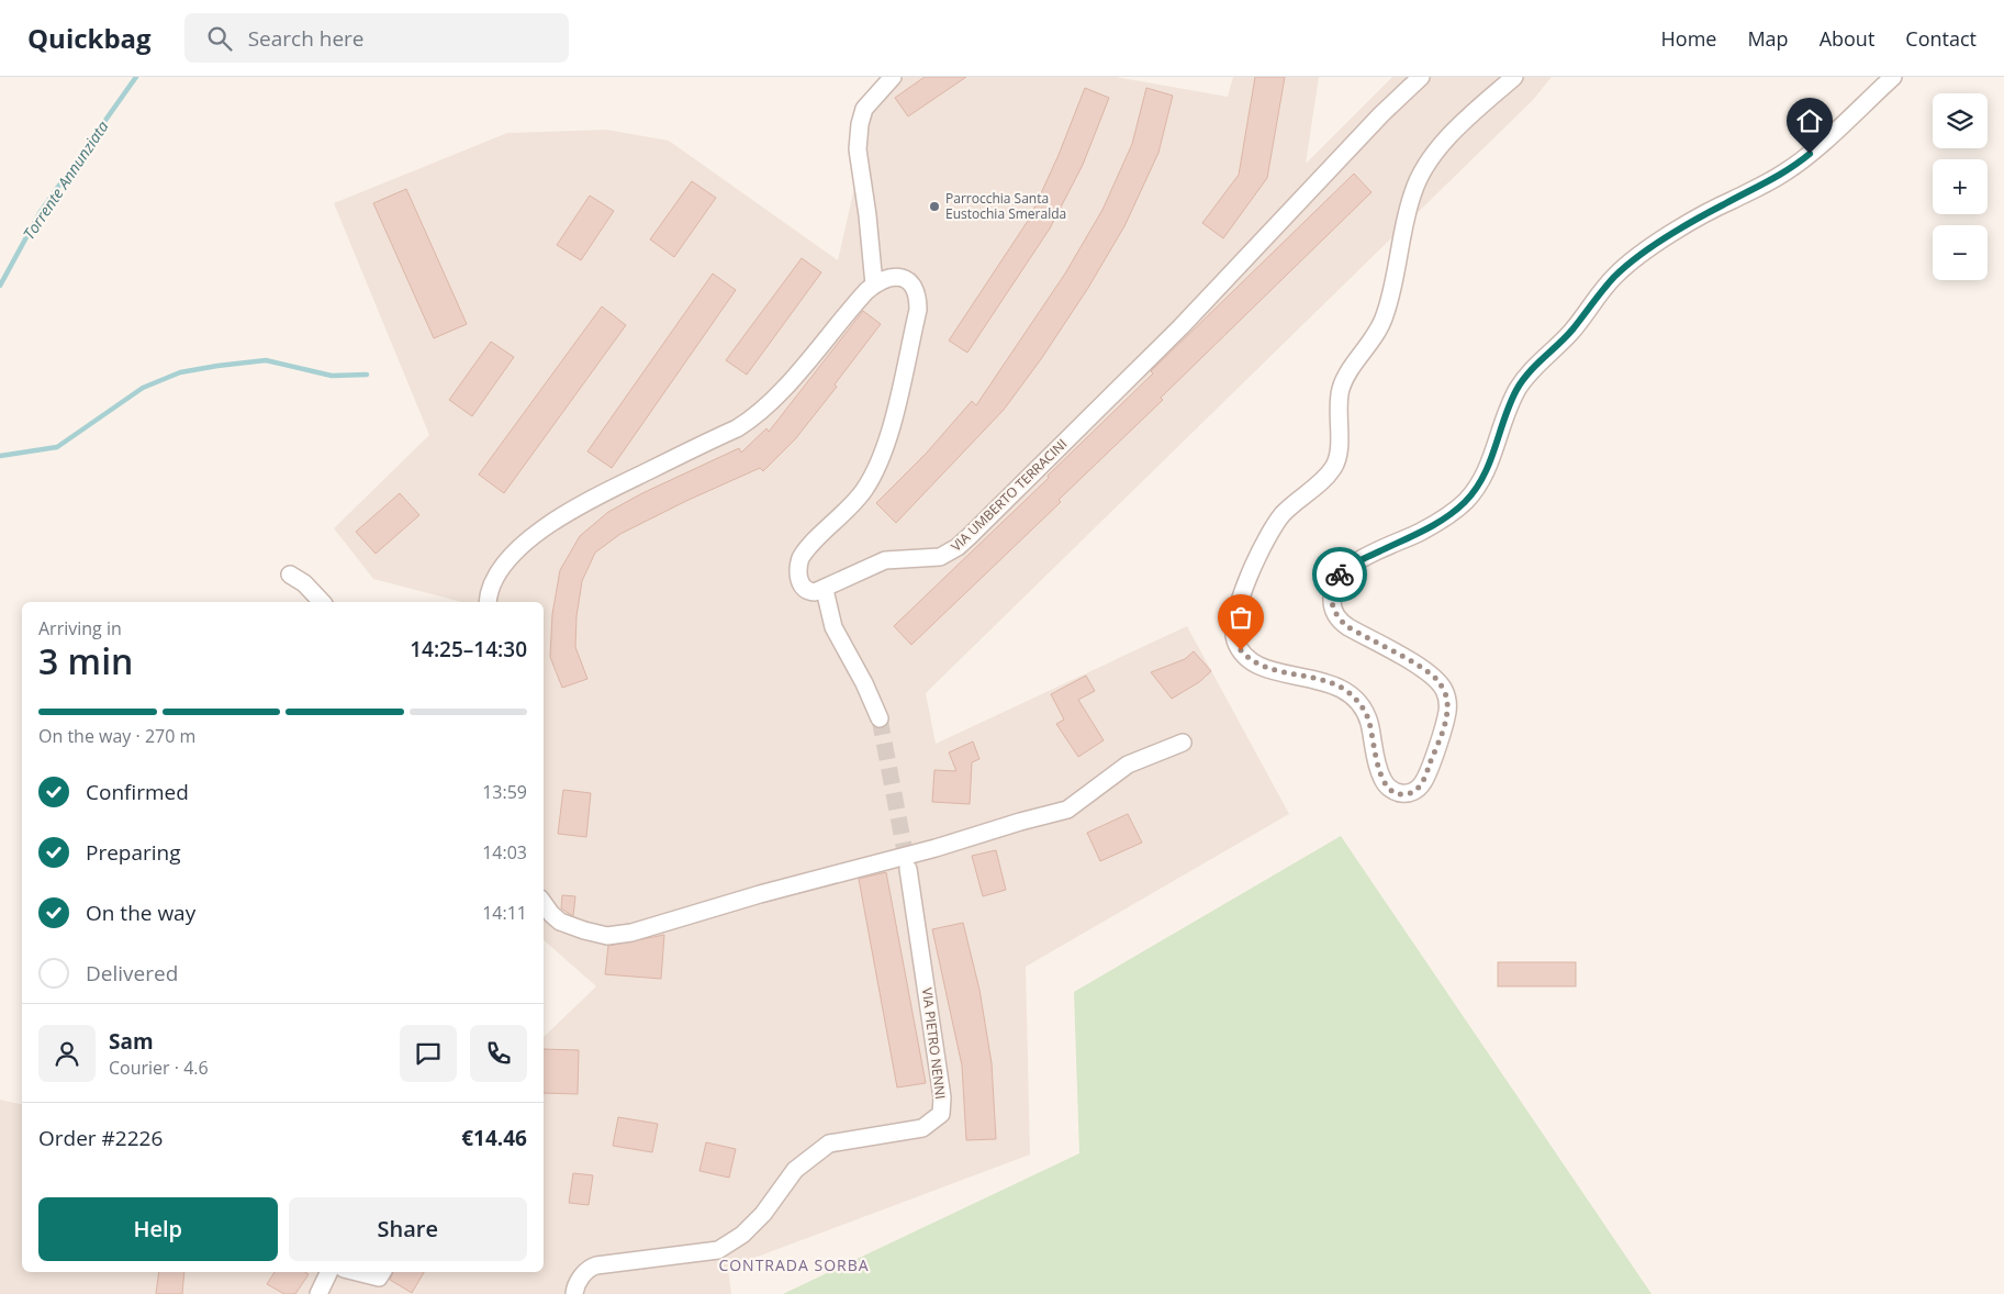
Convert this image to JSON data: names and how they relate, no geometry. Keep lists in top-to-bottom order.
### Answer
{
  "streets": {
    "street": ["VIA UMBERTO TERRACINI", "VIA PIETRO NENNI"]
  },
  "districts": ["CONTRADA SORBA"],
  "water": ["Torrente Annunziata"],
  "places": ["Parrocchia Santa Eustochia Smeralda"],
  "page": {
    "header": "Quickbag",
    "search": "Search here",
    "nav": [
      "Home",
      "Map",
      "About",
      "Contact"
    ],
    "map_buttons": ["+", "−"],
    "heading": ["3 min", "Arriving in", "14:25–14:30"],
    "panel": [
      "Sam",
      "Courier · 4.6",
      "Order #2226",
      "€14.46"
    ],
    "bar": "On the way · 270 m",
    "list": [
      ["Confirmed", "13:59"],
      ["Preparing", "14:03"],
      ["On the way", "14:11"],
      "Delivered"
    ],
    "buttons": ["Help", "Share"]
  }
}
